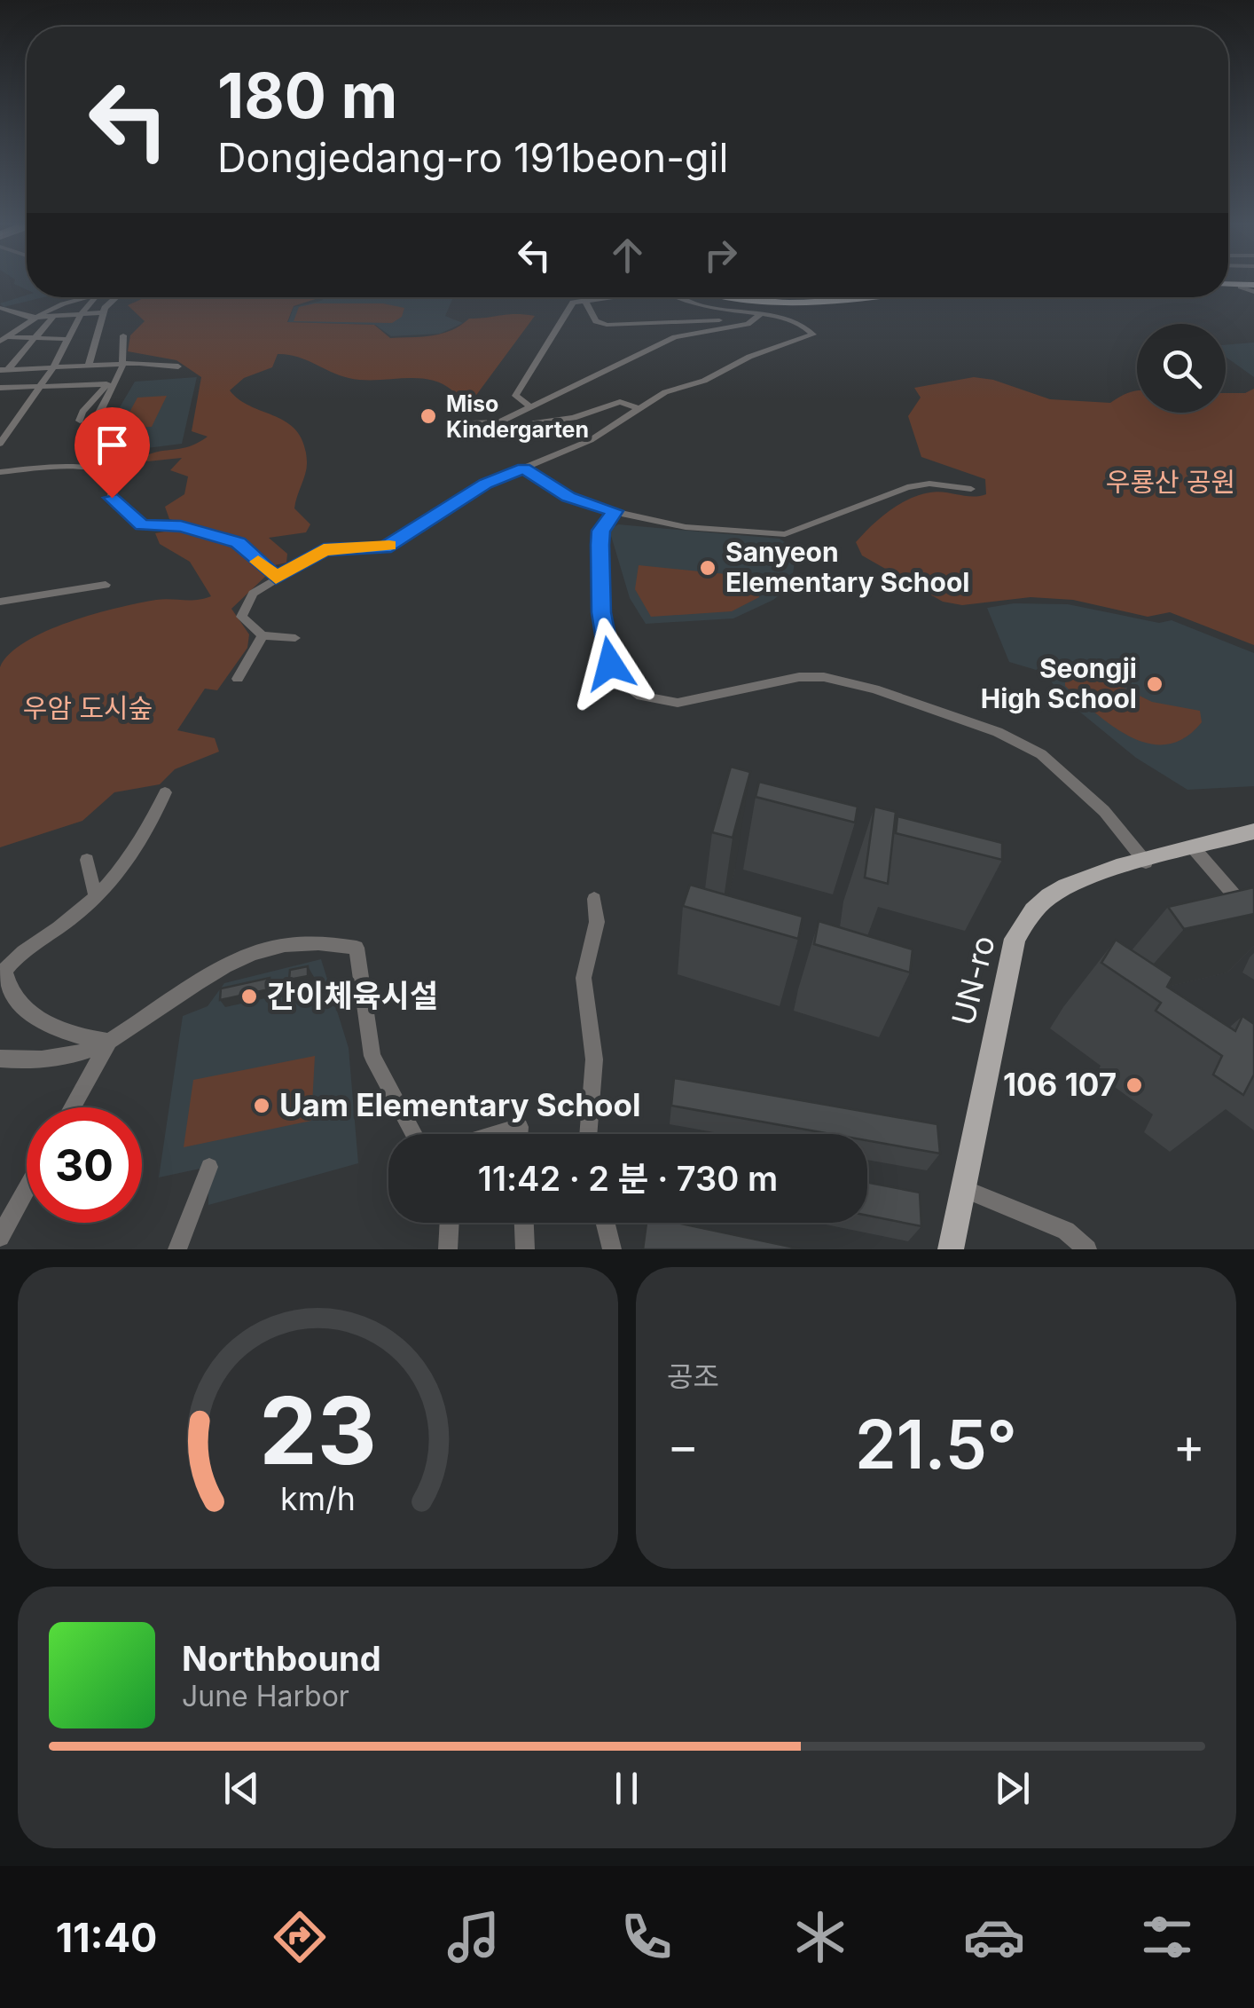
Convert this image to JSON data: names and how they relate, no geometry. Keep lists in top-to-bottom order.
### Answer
{
  "streets": {
    "main road": ["UN-ro"]
  },
  "parks": ["우룡산 공원", "우암 도시숲"],
  "places": [
    "Miso Kindergarten",
    "Sanyeon Elementary School",
    "Seongji High School",
    "간이체육시설",
    "106 107",
    "Uam Elementary School"
  ],
  "page": {
    "turn": ["180 m", "Dongjedang-ro 191beon-gil"],
    "limit": "30",
    "trip": "11:42 · 2 분 · 730 m",
    "tile": "공조",
    "heat": ["−", "21.5°", "+"],
    "song": ["Northbound", "June Harbor"],
    "tabs": "11:40",
    "gauge": ["23", "km/h"]
  }
}
